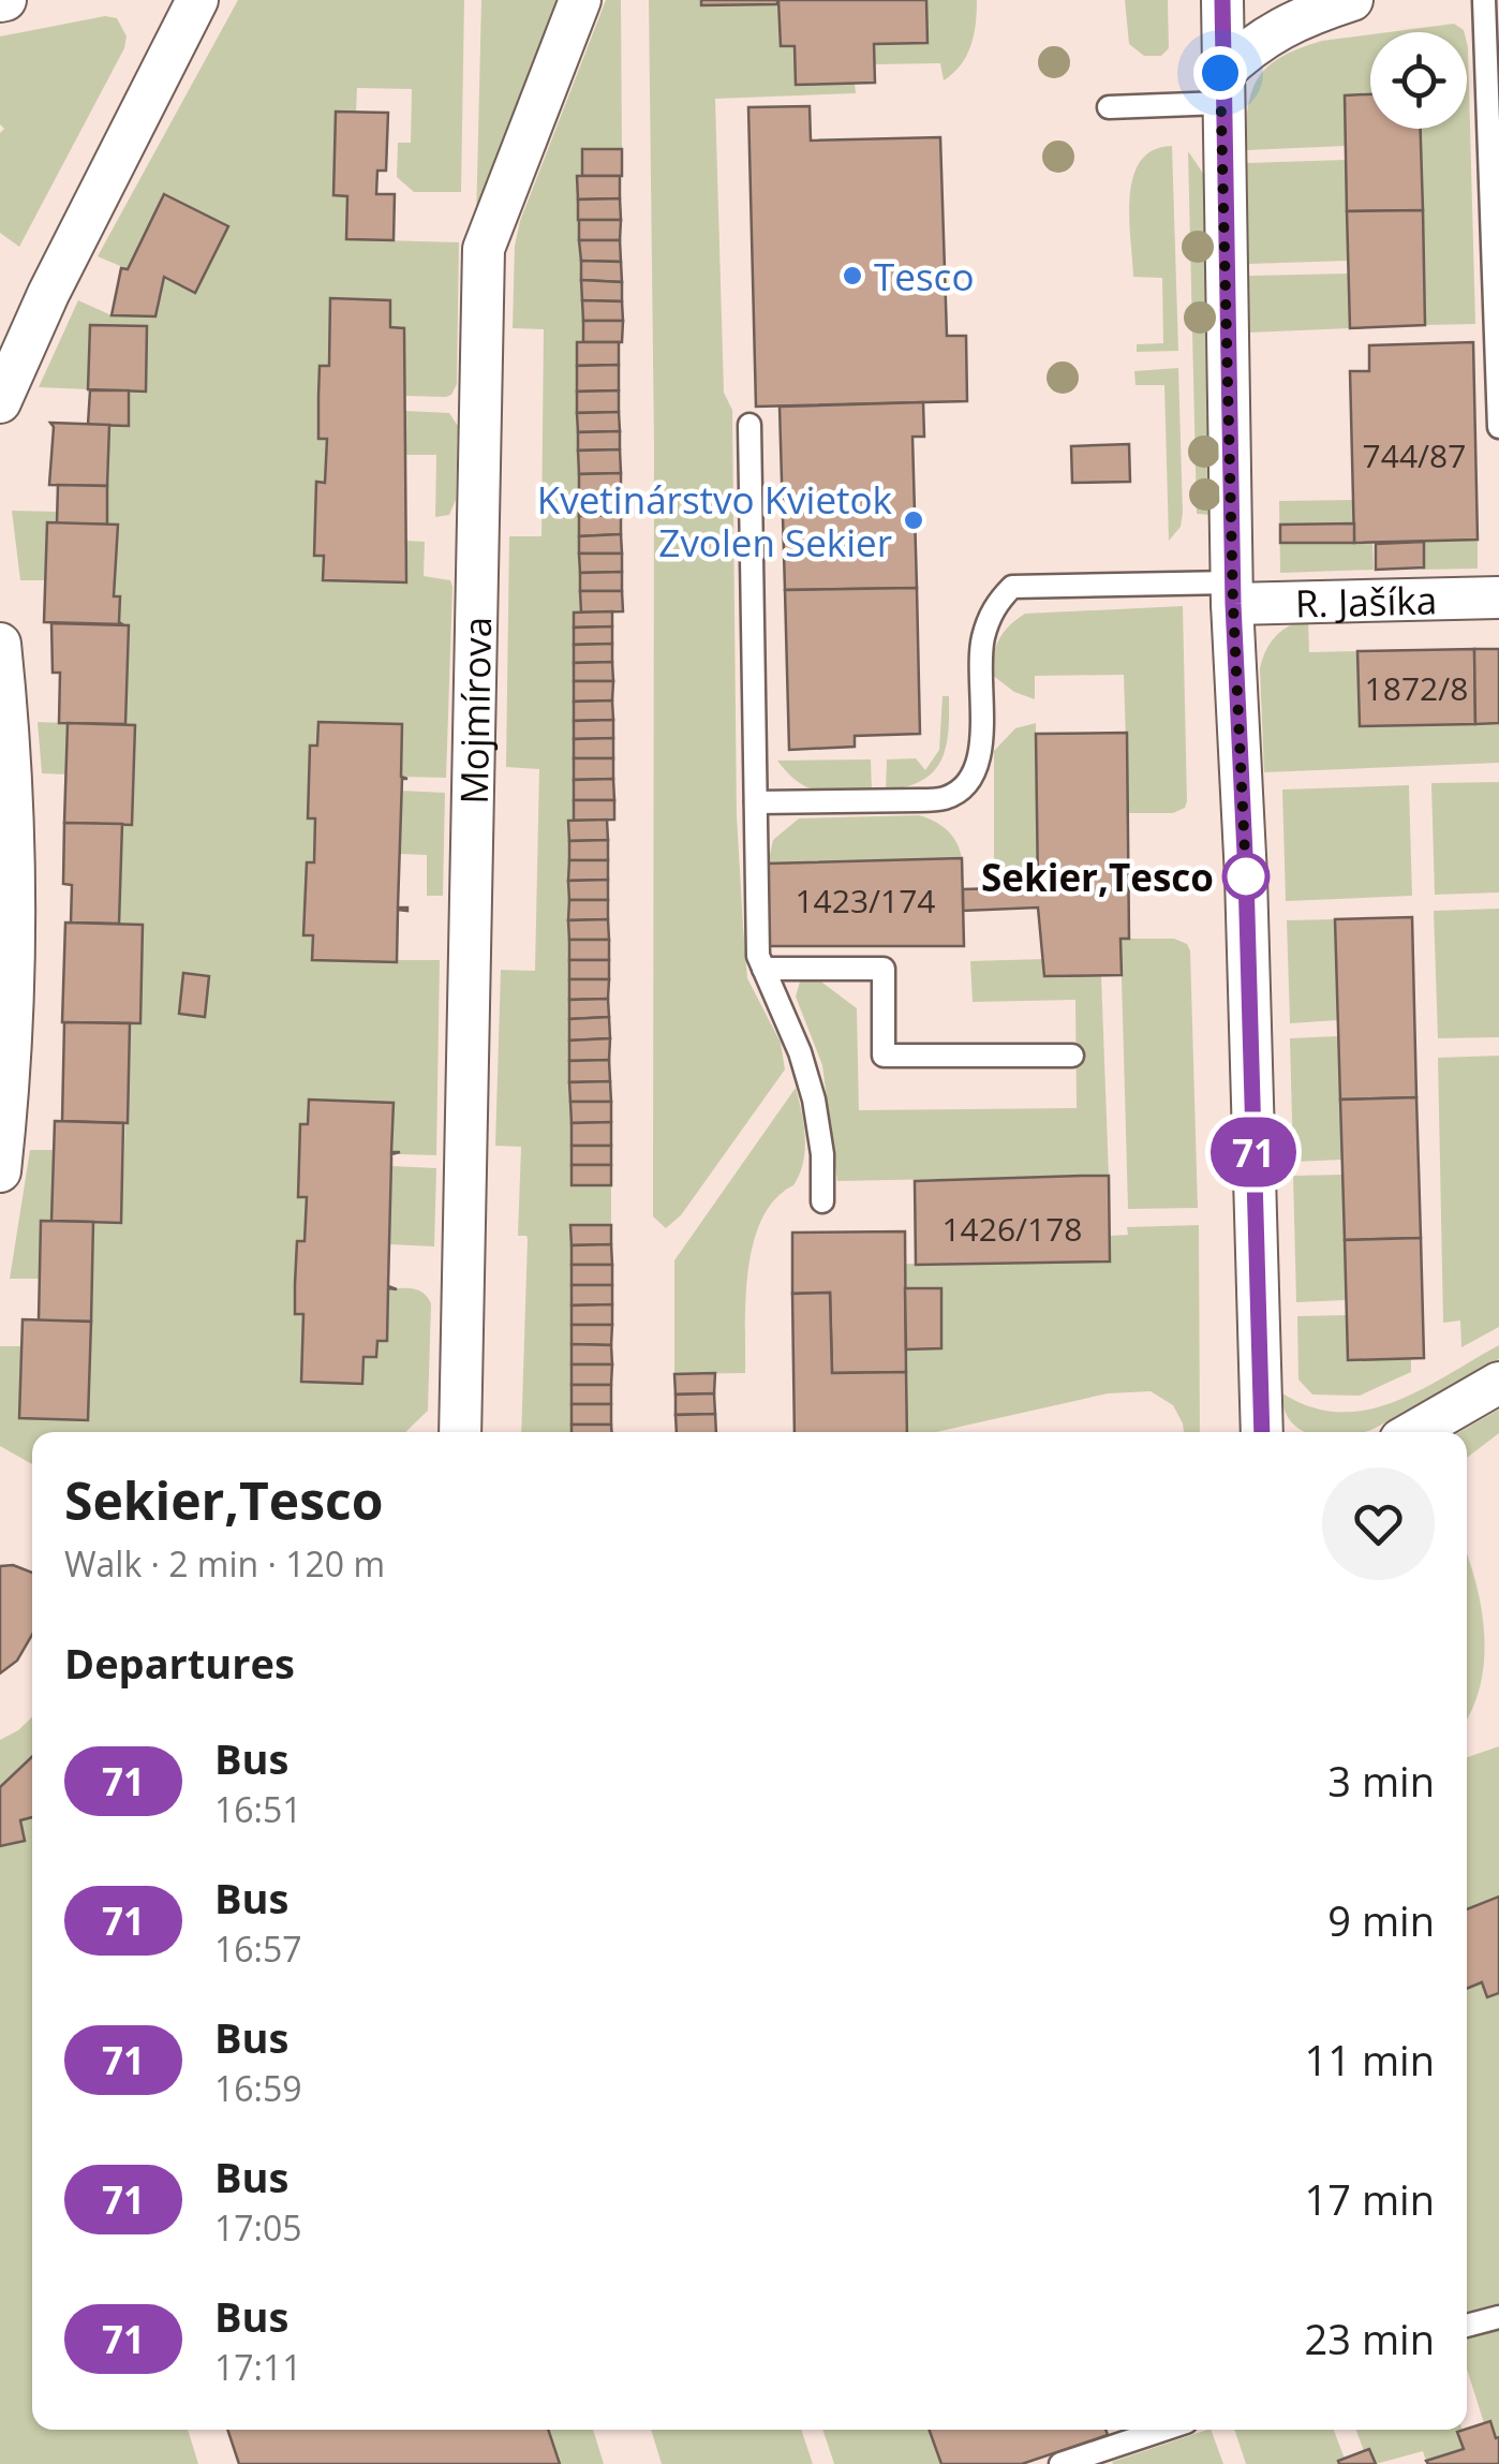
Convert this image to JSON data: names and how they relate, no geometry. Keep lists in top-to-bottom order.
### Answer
{
  "streets": {
    "street": ["R. Jašíka", "Mojmírova"]
  },
  "places": ["Tesco", "Kvetinárstvo Kvietok Zvolen Sekier", "Sekier,Tesco"],
  "lines": ["bus line 71"],
  "house_numbers": [
    "744/87",
    "1872/8",
    "1423/174",
    "1426/178"
  ],
  "page": {
    "on_map": "71",
    "heading": [
      ["Sekier,Tesco", "Walk · 2 min · 120 m"],
      "Departures"
    ],
    "list": [
      {
        "mark": "71",
        "name": "Bus",
        "note": "16:51",
        "value": "3 min"
      },
      {
        "mark": "71",
        "name": "Bus",
        "note": "16:57",
        "value": "9 min"
      },
      {
        "mark": "71",
        "name": "Bus",
        "note": "16:59",
        "value": "11 min"
      },
      {
        "mark": "71",
        "name": "Bus",
        "note": "17:05",
        "value": "17 min"
      },
      {
        "mark": "71",
        "name": "Bus",
        "note": "17:11",
        "value": "23 min"
      }
    ]
  }
}
